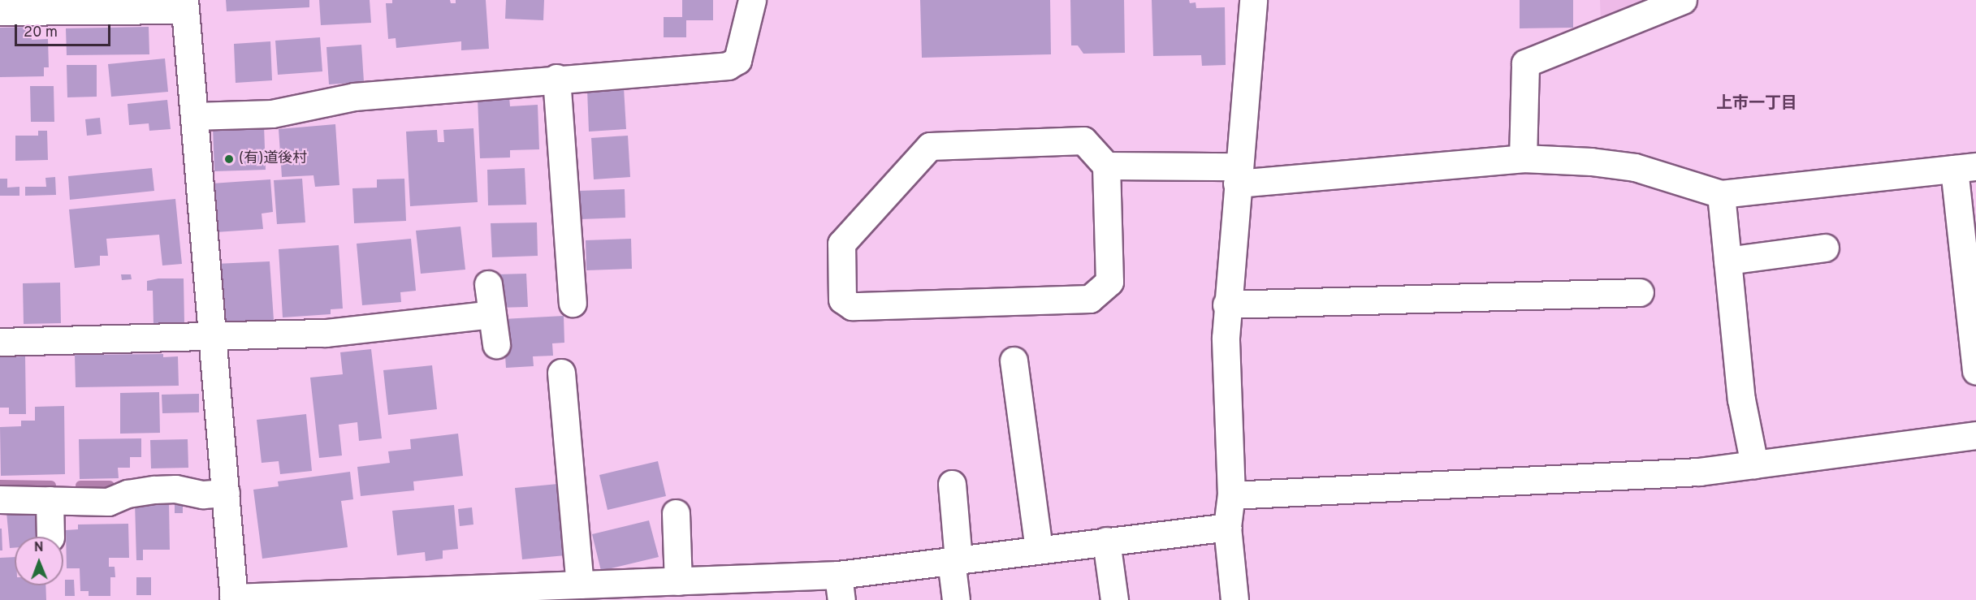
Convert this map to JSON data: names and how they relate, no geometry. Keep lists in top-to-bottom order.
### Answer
{
  "districts": ["上市一丁目"],
  "places": ["(有)道後村"],
  "scale_bar": "20 m",
  "north": "top"
}
